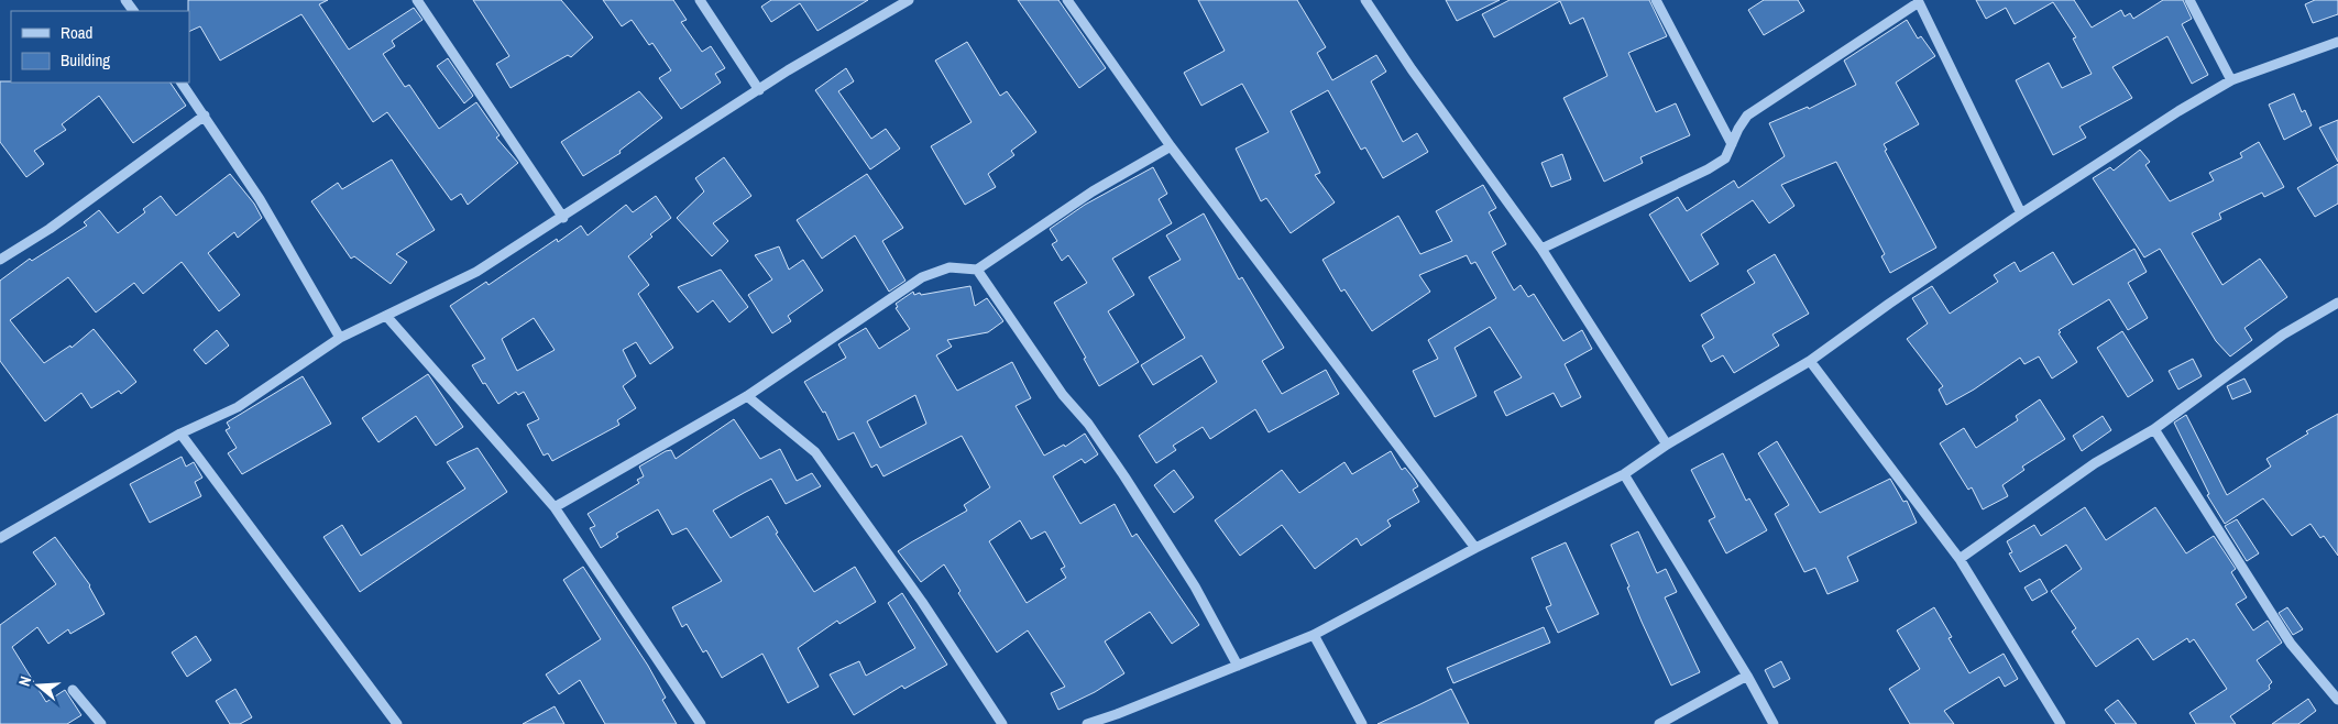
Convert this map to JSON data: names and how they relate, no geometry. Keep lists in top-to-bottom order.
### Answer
{
  "legend": ["Road", "Building"],
  "north": "left"
}
